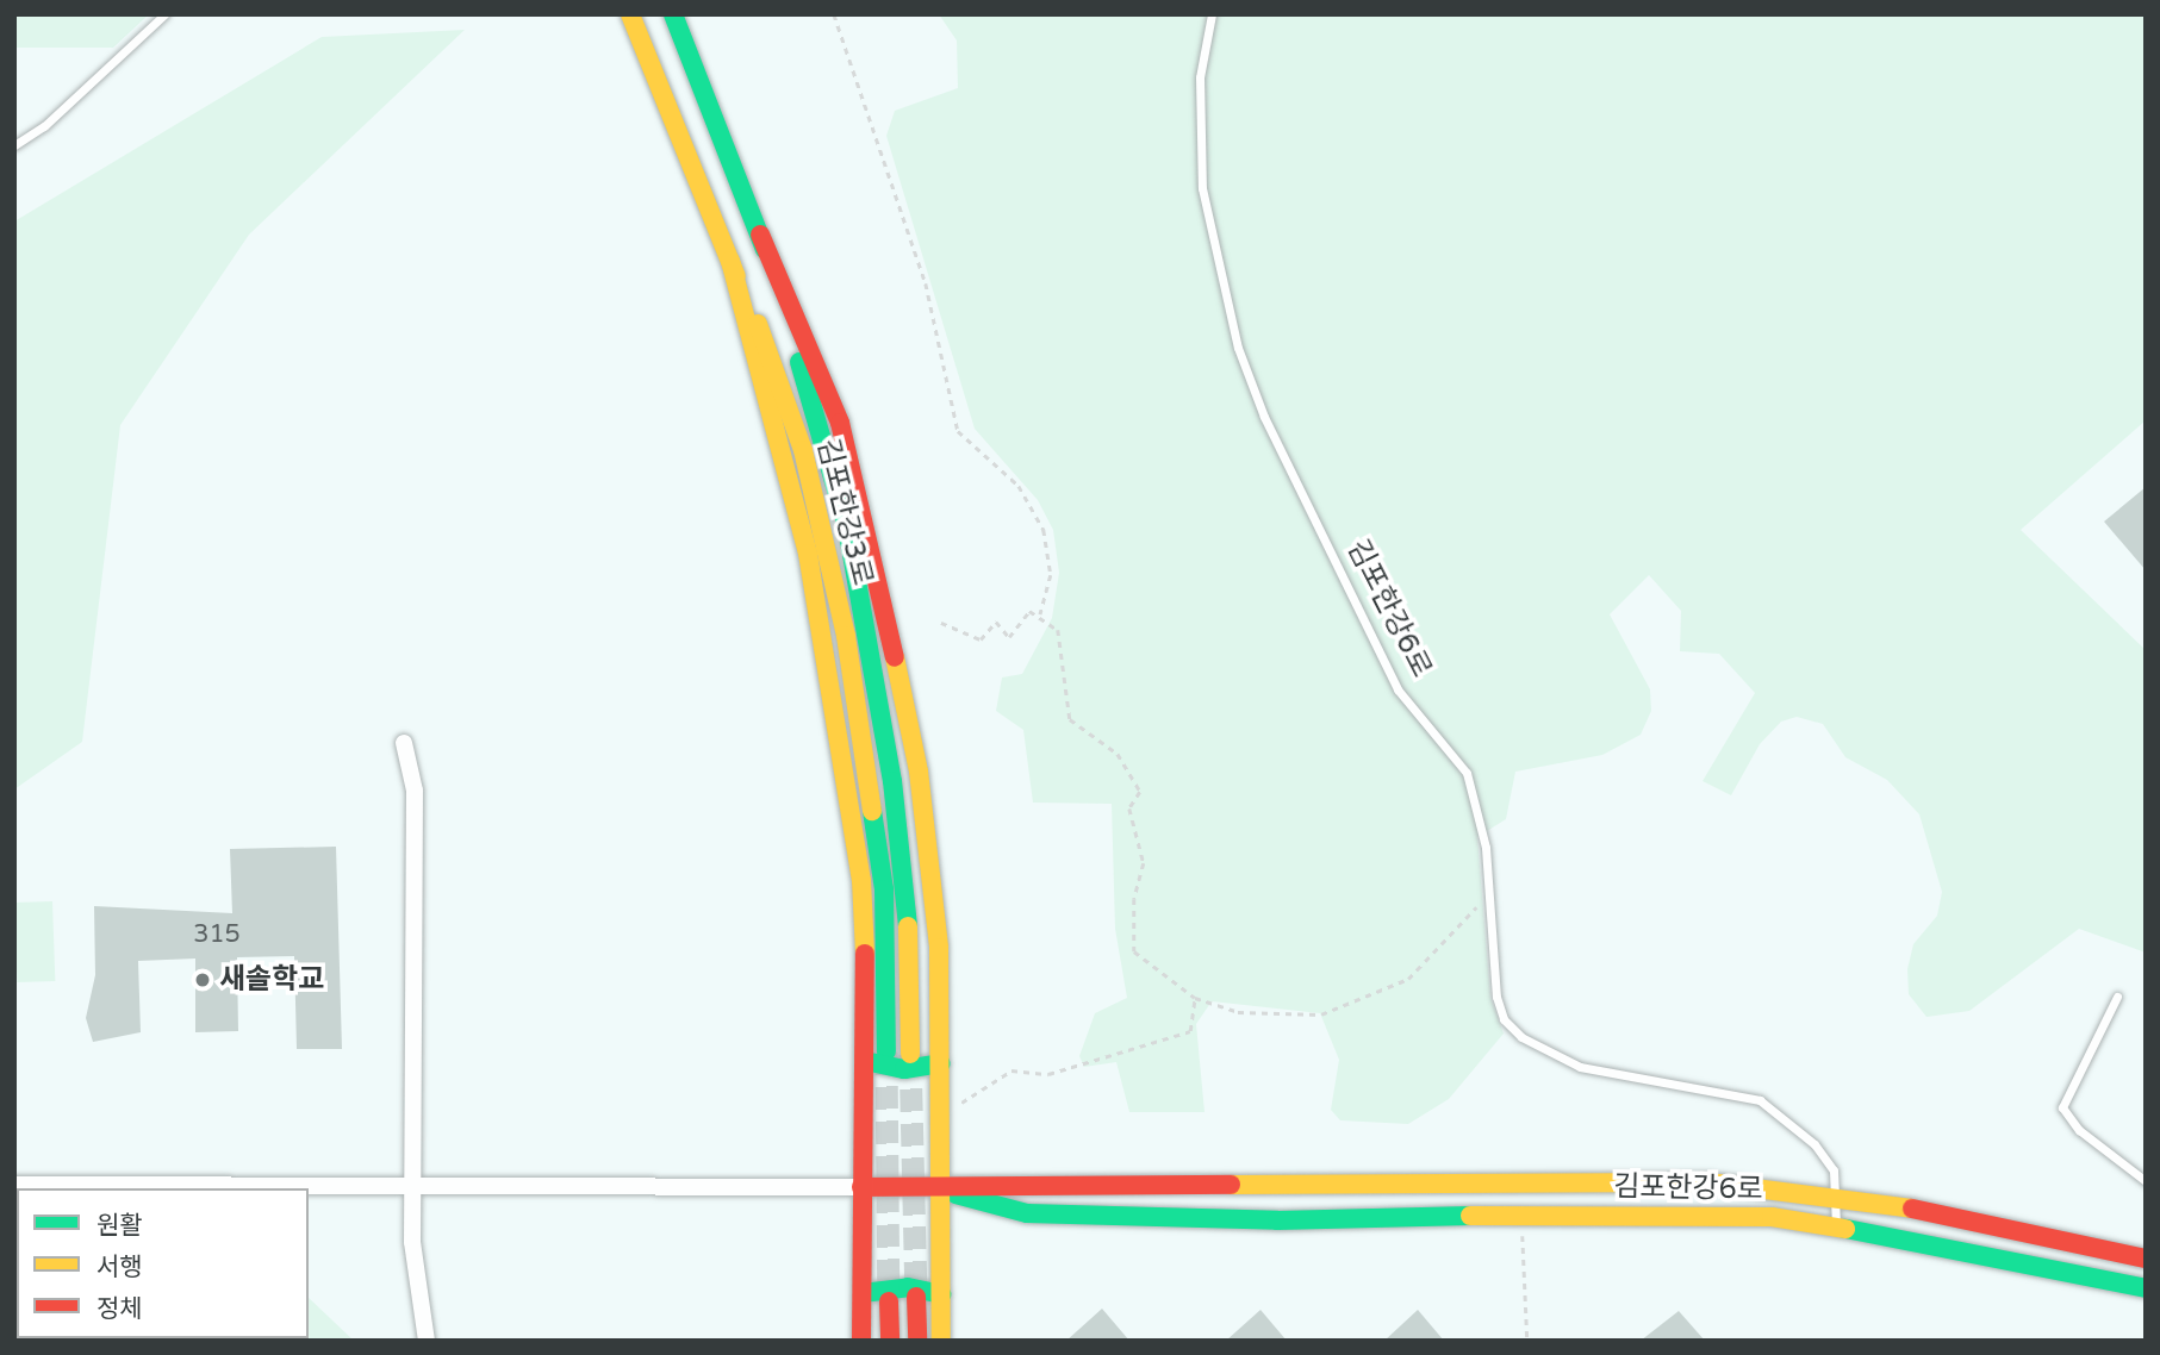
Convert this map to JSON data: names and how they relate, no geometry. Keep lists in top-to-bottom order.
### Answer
{
  "streets": {
    "street": ["김포한강3로", "김포한강6로"]
  },
  "places": ["새솔학교"],
  "house_numbers": ["315"],
  "legend": ["원활", "서행", "정체"]
}
